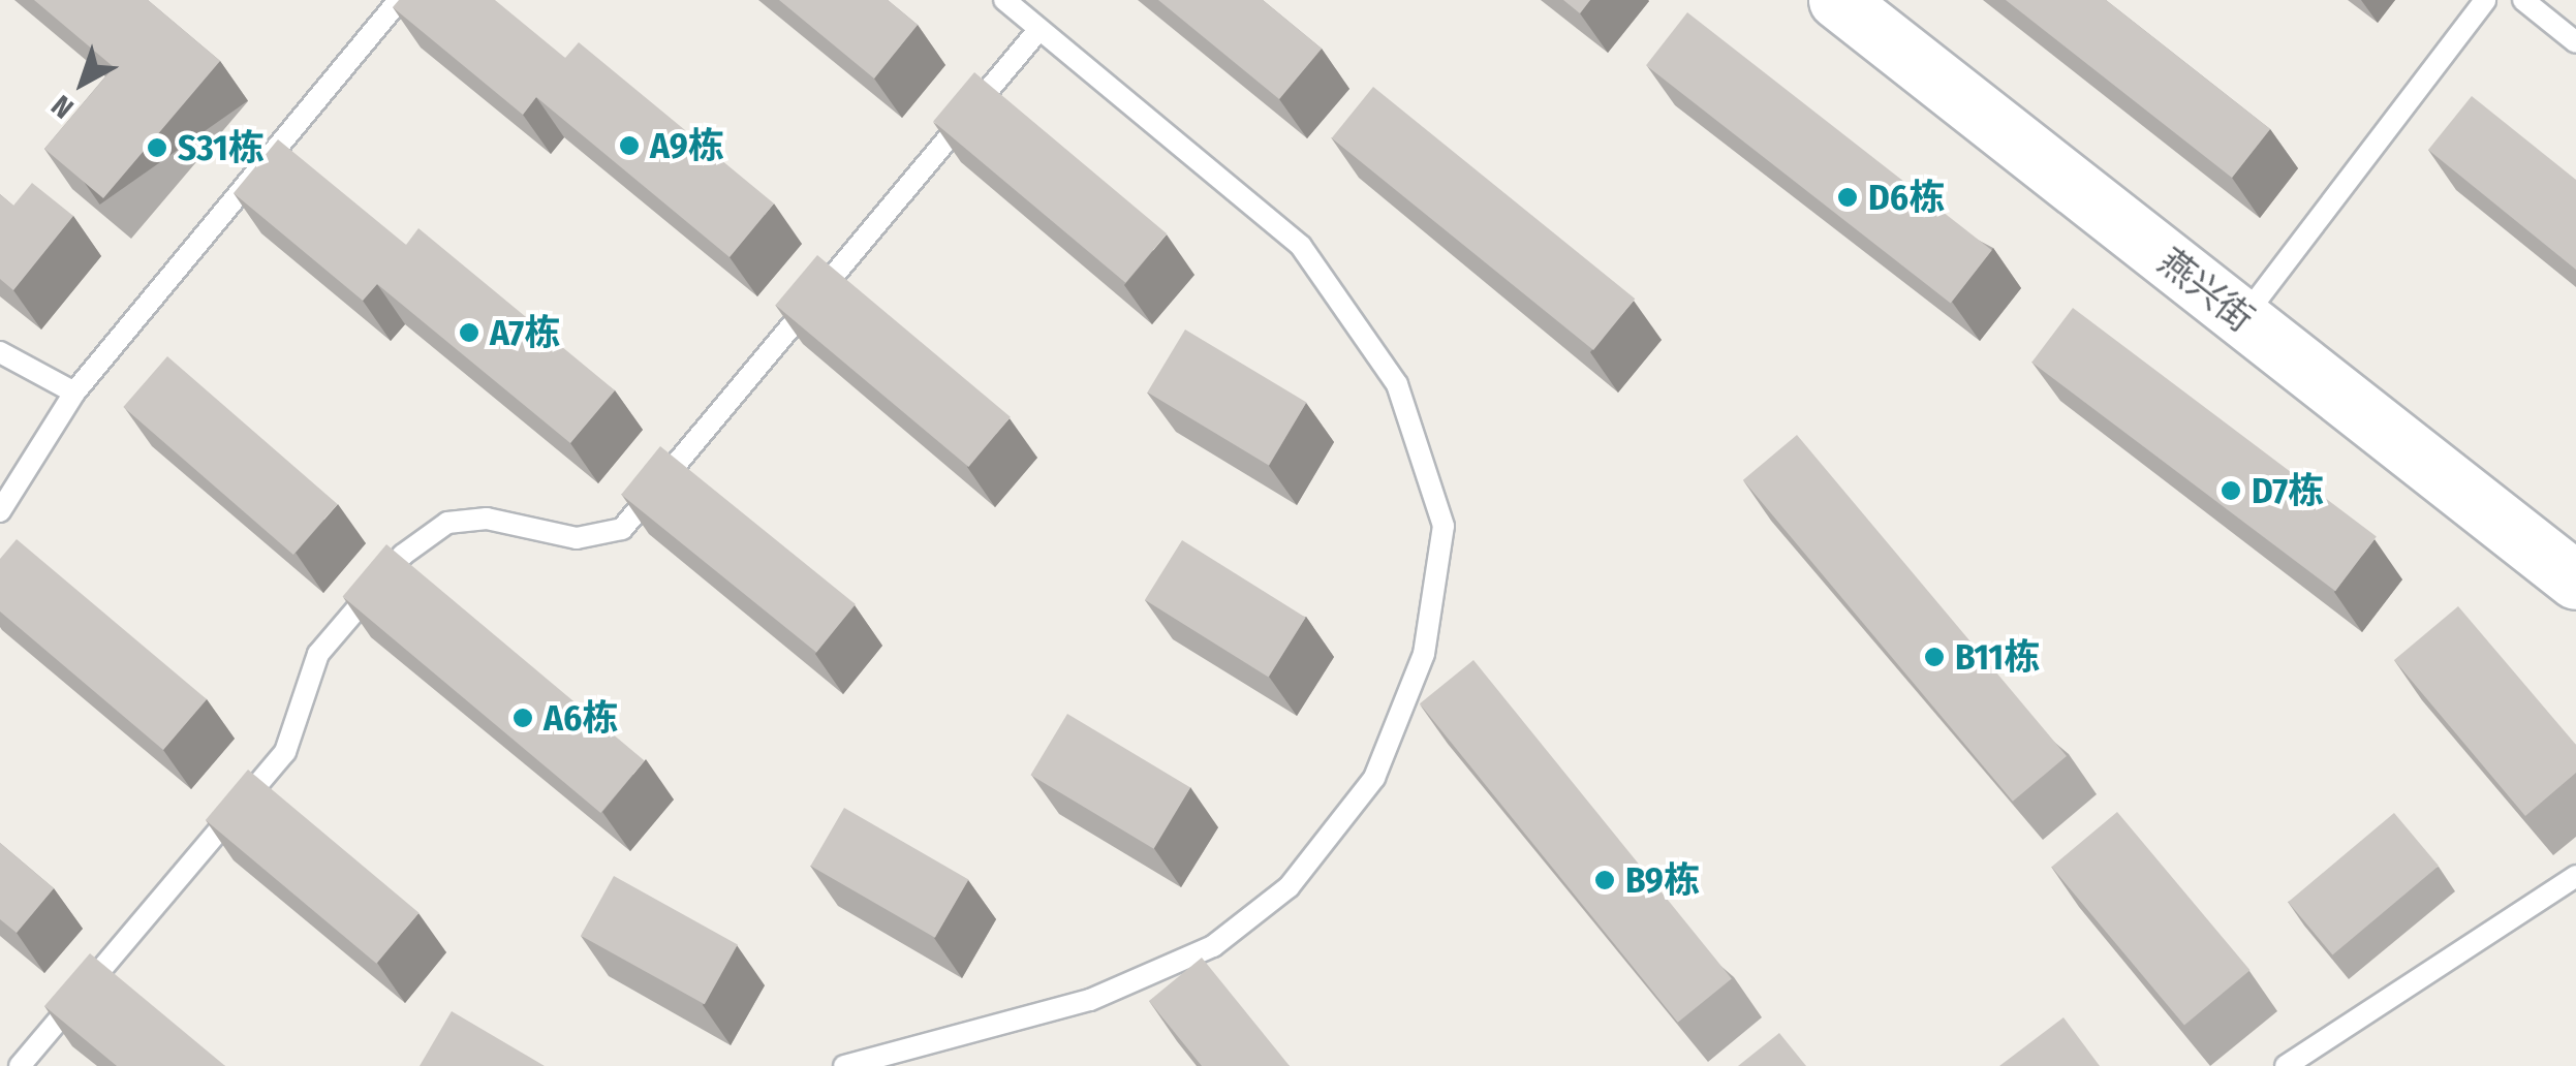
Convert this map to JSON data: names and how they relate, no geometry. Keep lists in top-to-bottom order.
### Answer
{
  "streets": {
    "street": ["燕兴街"]
  },
  "places": [
    "A9栋",
    "S31栋",
    "D6栋",
    "A7栋",
    "D7栋",
    "B11栋",
    "A6栋",
    "B9栋"
  ],
  "north": "bottom left"
}
